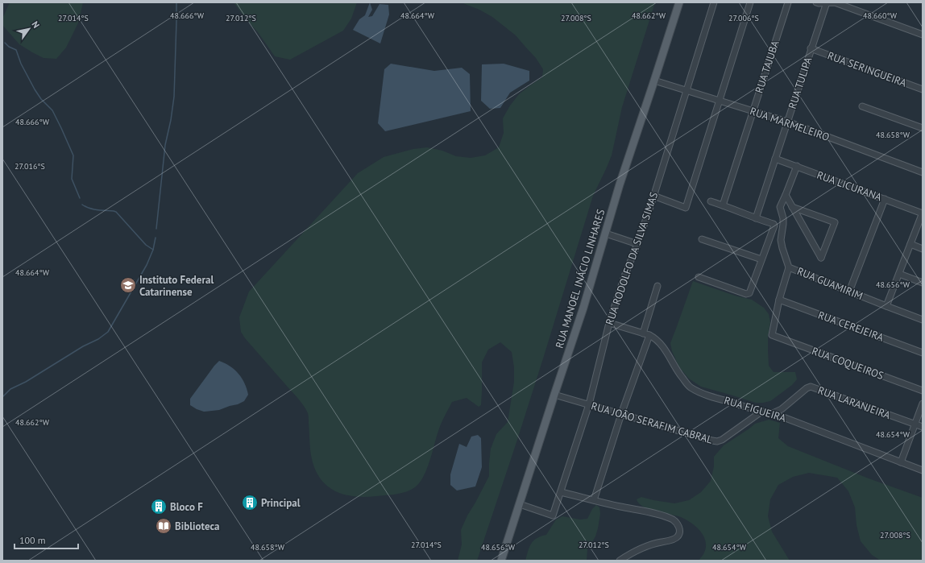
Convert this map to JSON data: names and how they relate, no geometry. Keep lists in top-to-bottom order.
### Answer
{
  "streets": {
    "main road": ["RUA MANOEL INÁCIO LINHARES"],
    "street": [
      "RUA TAJUBA",
      "RUA SERINGUEIRA",
      "RUA TULIPA",
      "RUA MARMELEIRO",
      "RUA LICURANA",
      "RUA RODOLFO DA SILVA SIMAS",
      "RUA GUAMIRIM",
      "RUA CEREJEIRA",
      "RUA COQUEIROS",
      "RUA LARANJEIRA",
      "RUA FIGUEIRA",
      "RUA JOÃO SERAFIM CABRAL"
    ]
  },
  "crossings": [
    ["RUA TAJUBA", "RUA MARMELEIRO"],
    ["RUA SERINGUEIRA", "RUA TULIPA"],
    ["RUA TULIPA", "RUA MARMELEIRO"],
    ["RUA TULIPA", "RUA LICURANA"],
    ["RUA MARMELEIRO", "RUA RODOLFO DA SILVA SIMAS"],
    ["RUA MARMELEIRO", "RUA MANOEL INÁCIO LINHARES"],
    ["RUA LICURANA", "RUA GUAMIRIM"],
    ["RUA RODOLFO DA SILVA SIMAS", "RUA MANOEL INÁCIO LINHARES"],
    ["RUA RODOLFO DA SILVA SIMAS", "RUA FIGUEIRA"],
    ["RUA RODOLFO DA SILVA SIMAS", "RUA JOÃO SERAFIM CABRAL"],
    ["RUA MANOEL INÁCIO LINHARES", "RUA JOÃO SERAFIM CABRAL"],
    ["RUA CEREJEIRA", "RUA COQUEIROS"],
    ["RUA LARANJEIRA", "RUA FIGUEIRA"],
    ["RUA FIGUEIRA", "RUA JOÃO SERAFIM CABRAL"]
  ],
  "places": {
    "school or university": ["Instituto Federal Catarinense"],
    "building": ["Principal", "Bloco F"],
    "library": ["Biblioteca"]
  },
  "scale_bar": "100 m",
  "north": "top right",
  "coordinates": [
    "48.666°W",
    "48.664°W",
    "48.662°W",
    "48.660°W",
    "27.014°S",
    "27.012°S",
    "27.008°S",
    "27.006°S",
    "48.658°W",
    "27.016°S",
    "48.656°W",
    "48.654°W"
  ]
}
